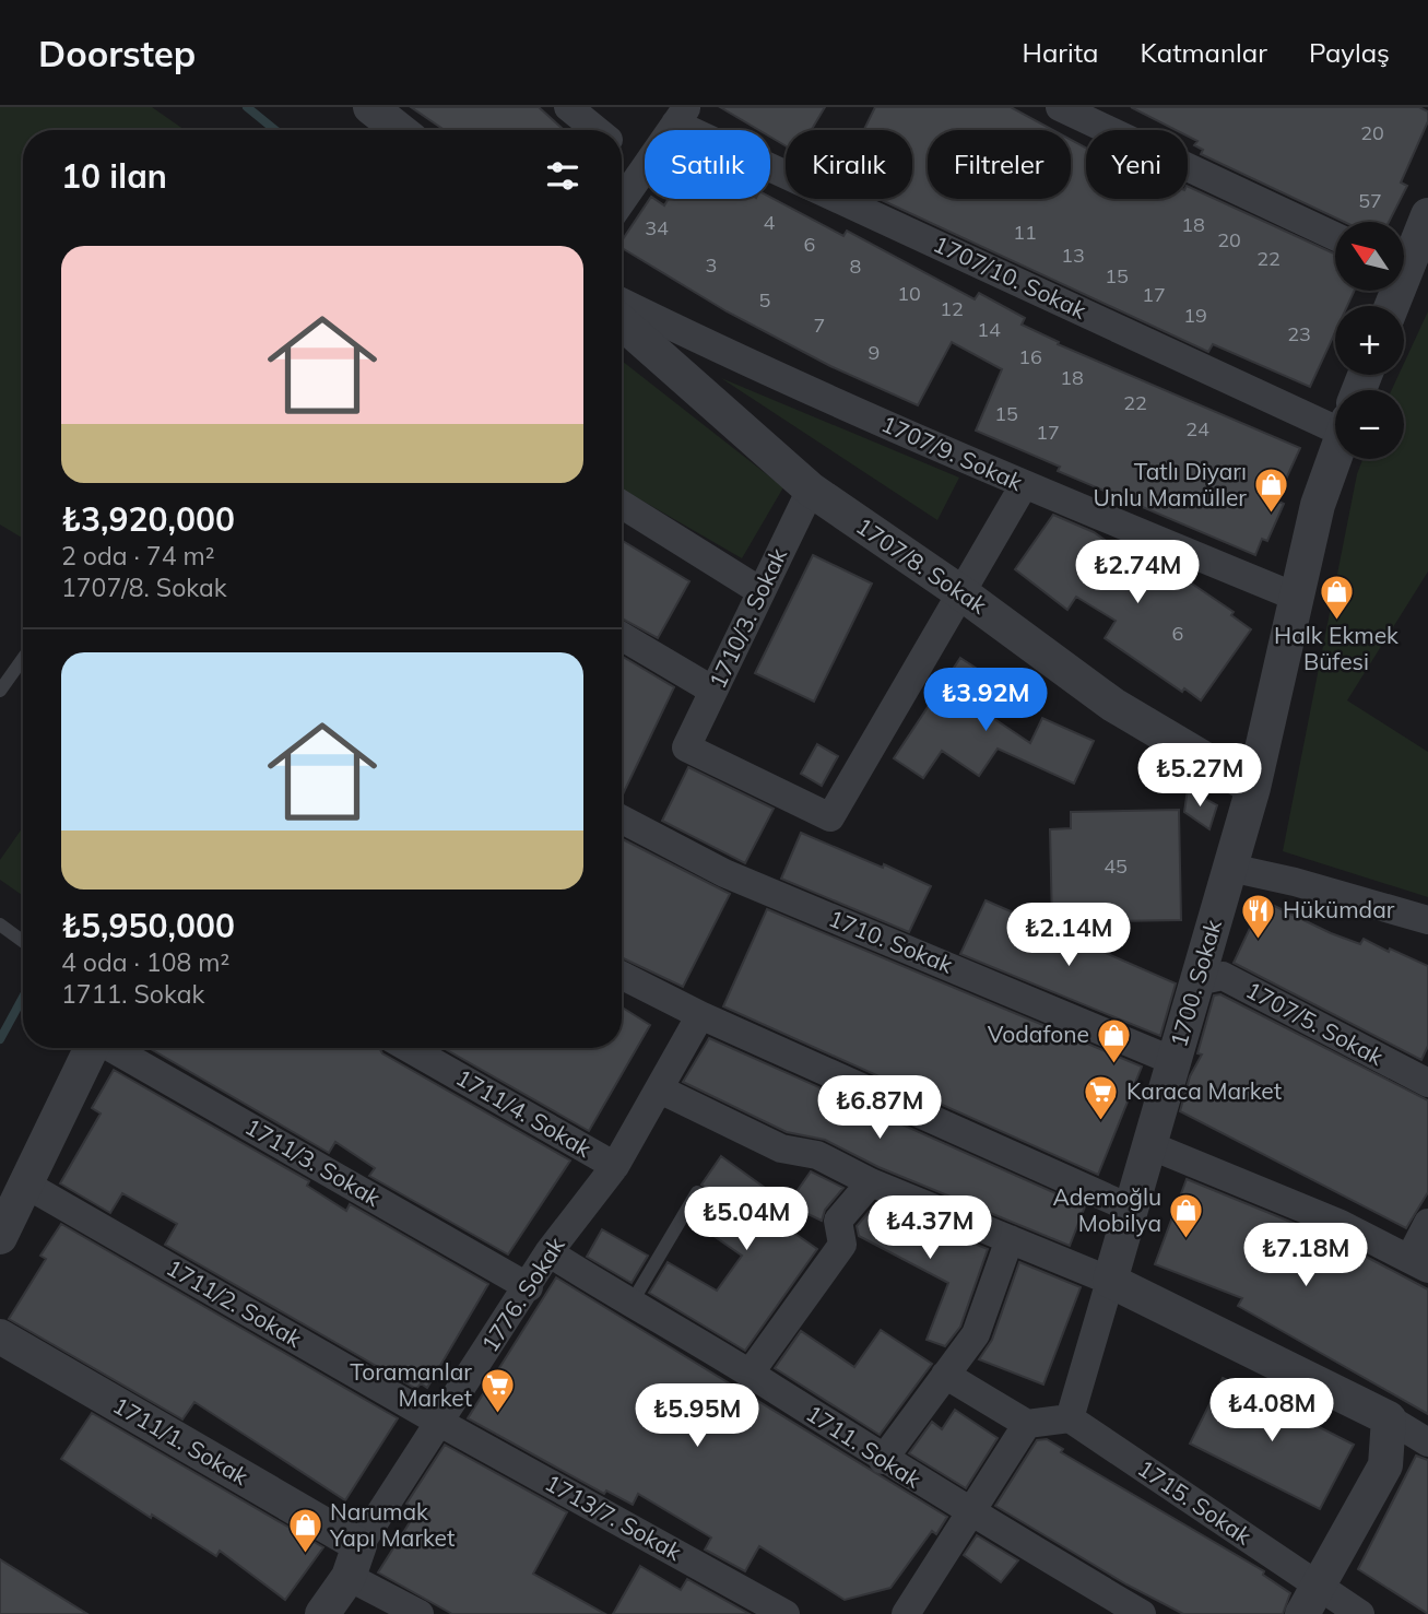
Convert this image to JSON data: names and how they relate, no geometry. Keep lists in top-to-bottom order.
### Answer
{
  "streets": {
    "street": [
      "1707/10. Sokak",
      "1707/9. Sokak",
      "1707/8. Sokak",
      "1710/3. Sokak",
      "1710. Sokak",
      "1700. Sokak",
      "1707/5. Sokak",
      "1711/4. Sokak",
      "1711/3. Sokak",
      "1776. Sokak",
      "1711/2. Sokak",
      "1711/1. Sokak",
      "1711. Sokak",
      "1715. Sokak",
      "1713/7. Sokak"
    ]
  },
  "crossings": [
    ["1707/9. Sokak", "1700. Sokak"],
    ["1707/8. Sokak", "1710/3. Sokak"],
    ["1707/8. Sokak", "1700. Sokak"],
    ["1710. Sokak", "1700. Sokak"],
    ["1700. Sokak", "1707/5. Sokak"],
    ["1700. Sokak", "1715. Sokak"],
    ["1711/4. Sokak", "1776. Sokak"],
    ["1711/3. Sokak", "1776. Sokak"],
    ["1776. Sokak", "1711/2. Sokak"],
    ["1776. Sokak", "1711/1. Sokak"],
    ["1776. Sokak", "1711. Sokak"],
    ["1776. Sokak", "1713/7. Sokak"],
    ["1711/2. Sokak", "1713/7. Sokak"]
  ],
  "places": {
    "shop": [
      "Tatlı Diyarı Unlu Mamüller",
      "Halk Ekmek Büfesi",
      "Vodafone",
      "Ademoğlu Mobilya",
      "Narumak Yapı Market"
    ],
    "restaurant": ["Hükümdar"],
    "supermarket": ["Karaca Market", "Toramanlar Market"]
  },
  "house_numbers": [
    "20",
    "57",
    "4",
    "18",
    "34",
    "11",
    "20",
    "6",
    "13",
    "22",
    "3",
    "8",
    "15",
    "10",
    "17",
    "5",
    "12",
    "19",
    "7",
    "14",
    "23",
    "9",
    "16",
    "18",
    "22",
    "15",
    "24",
    "17",
    "6",
    "45"
  ],
  "north": "top left",
  "page": {
    "header": "Doorstep",
    "nav": ["Harita", "Katmanlar", "Paylaş"],
    "chip": [
      "Satılık",
      "Kiralık",
      "Filtreler",
      "Yeni"
    ],
    "heading": "10 ilan",
    "map_buttons": ["+", "−"],
    "list": [
      {
        "name": "₺3,920,000",
        "note": "2 oda · 74 m² · 1707/8. Sokak"
      },
      {
        "name": "₺5,950,000",
        "note": "4 oda · 108 m² · 1711. Sokak"
      }
    ],
    "price": [
      "₺2.74M",
      "₺3.92M",
      "₺5.27M",
      "₺2.14M",
      "₺6.87M",
      "₺5.04M",
      "₺4.37M",
      "₺7.18M",
      "₺4.08M",
      "₺5.95M"
    ]
  }
}
